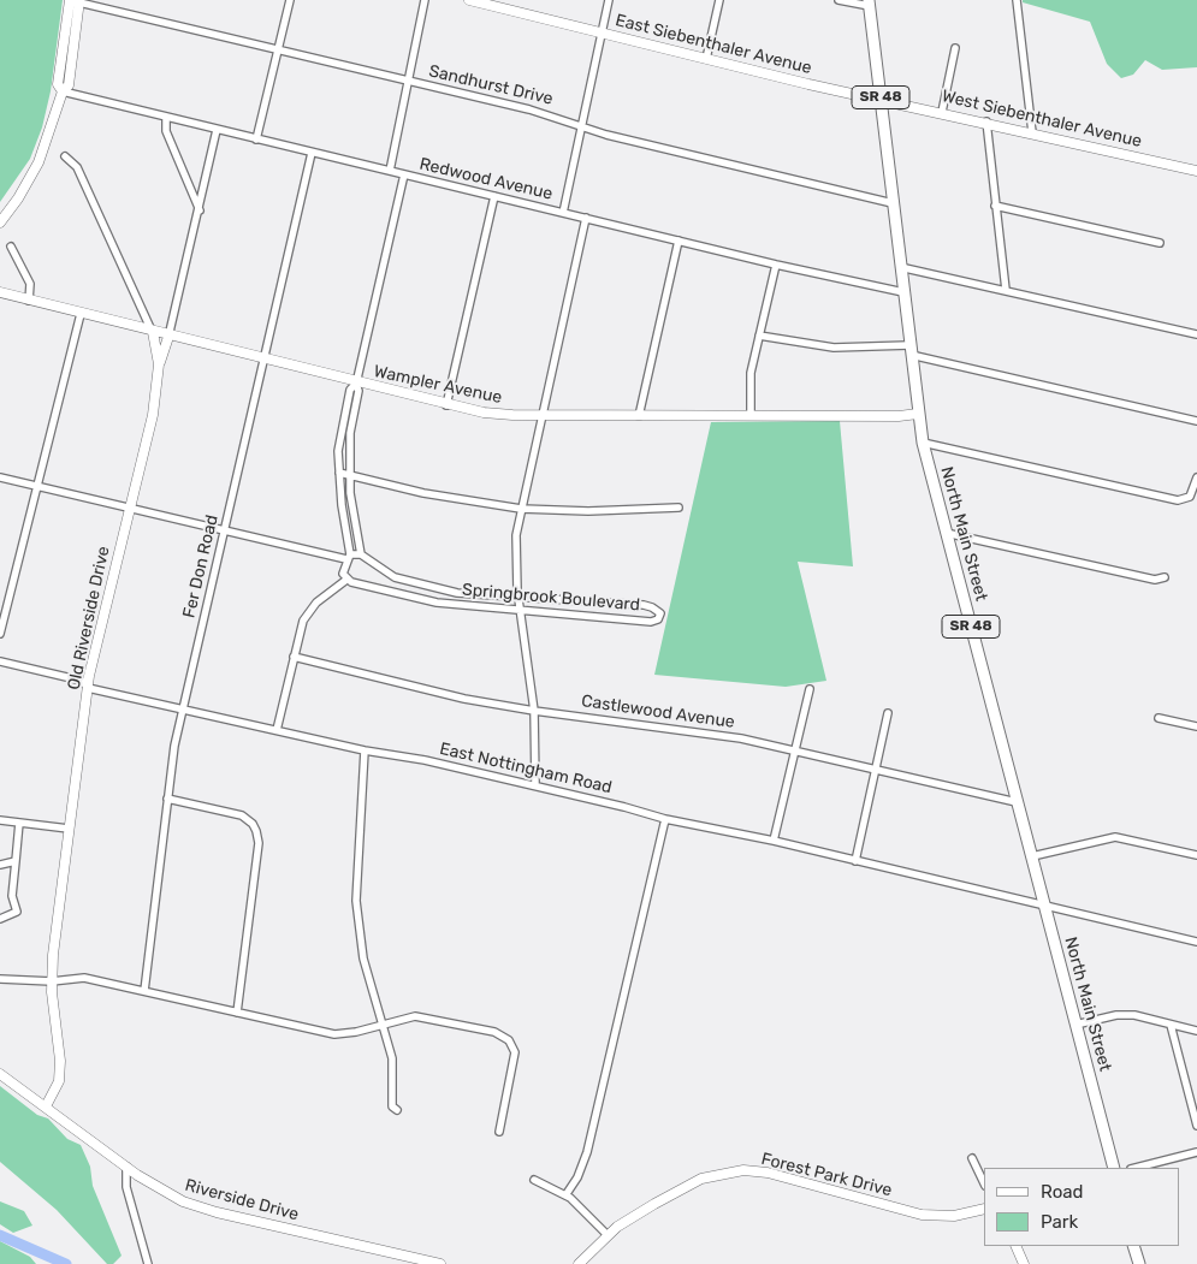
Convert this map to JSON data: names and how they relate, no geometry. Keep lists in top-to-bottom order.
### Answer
{
  "streets": {
    "main road": ["SR 48", "North Main Street"],
    "street": [
      "East Siebenthaler Avenue",
      "Sandhurst Drive",
      "West Siebenthaler Avenue",
      "Redwood Avenue",
      "Wampler Avenue",
      "Fer Don Road",
      "Springbrook Boulevard",
      "Old Riverside Drive",
      "Castlewood Avenue",
      "East Nottingham Road",
      "Forest Park Drive",
      "Riverside Drive"
    ]
  },
  "crossings": [
    ["East Siebenthaler Avenue", "West Siebenthaler Avenue"],
    ["East Siebenthaler Avenue", "North Main Street"],
    ["Sandhurst Drive", "North Main Street"],
    ["West Siebenthaler Avenue", "North Main Street"],
    ["Redwood Avenue", "North Main Street"],
    ["Redwood Avenue", "Fer Don Road"],
    ["Wampler Avenue", "North Main Street"],
    ["Wampler Avenue", "Fer Don Road"],
    ["Wampler Avenue", "Old Riverside Drive"],
    ["North Main Street", "Castlewood Avenue"],
    ["North Main Street", "East Nottingham Road"],
    ["Fer Don Road", "East Nottingham Road"],
    ["Old Riverside Drive", "East Nottingham Road"],
    ["Old Riverside Drive", "Riverside Drive"]
  ],
  "legend": ["Road", "Park"]
}
